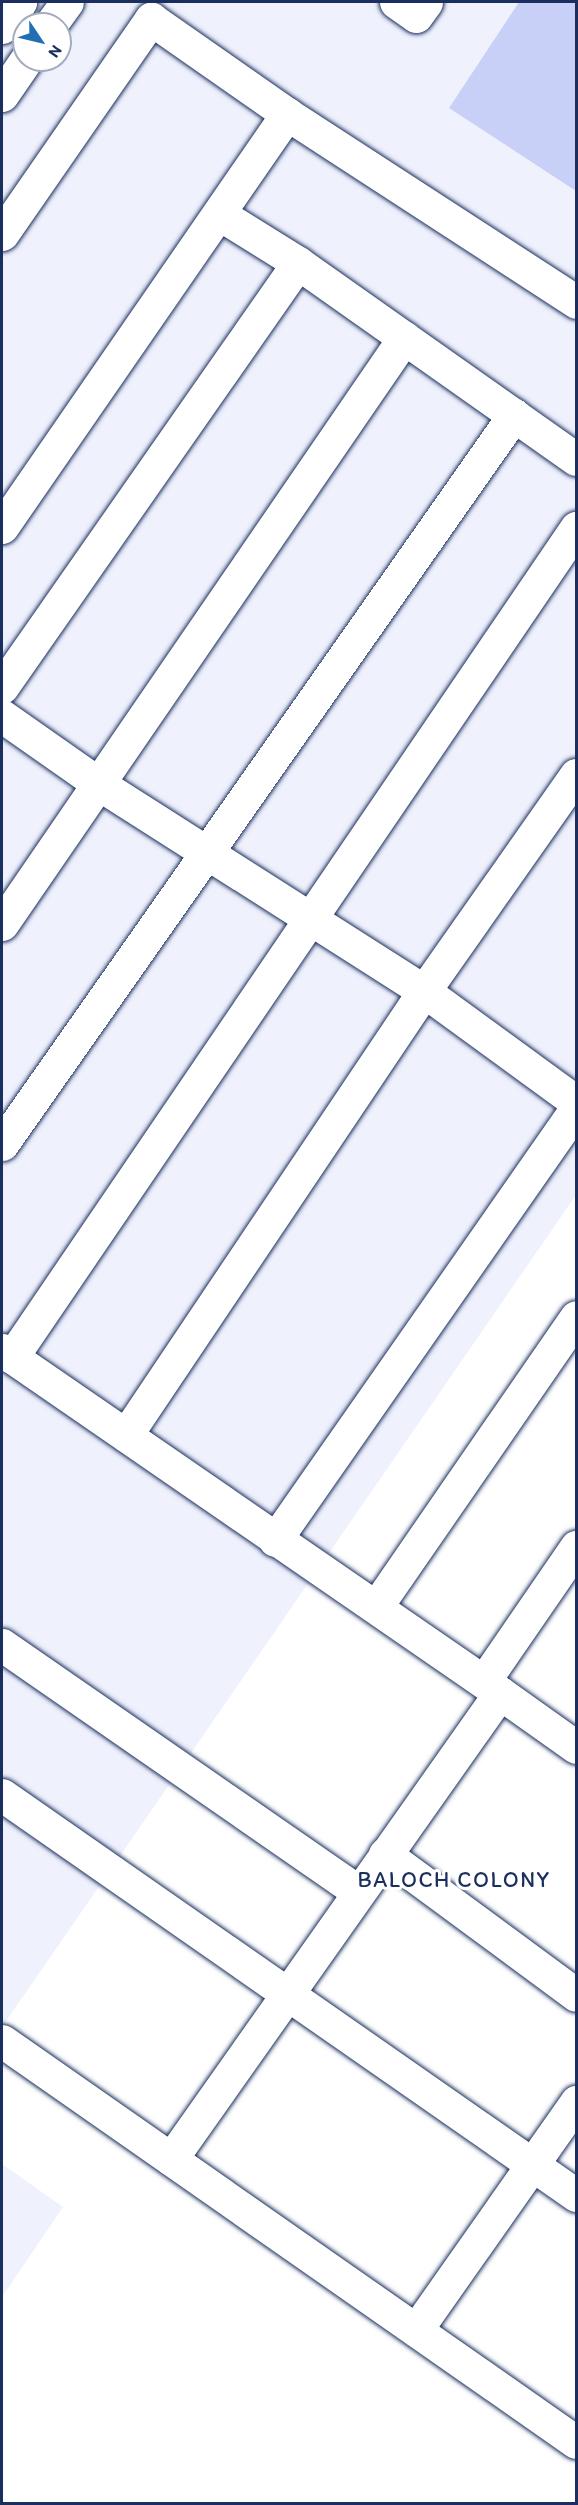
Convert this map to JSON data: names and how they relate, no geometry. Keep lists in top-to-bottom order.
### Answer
{
  "districts": ["BALOCH COLONY"],
  "north": "bottom right"
}
